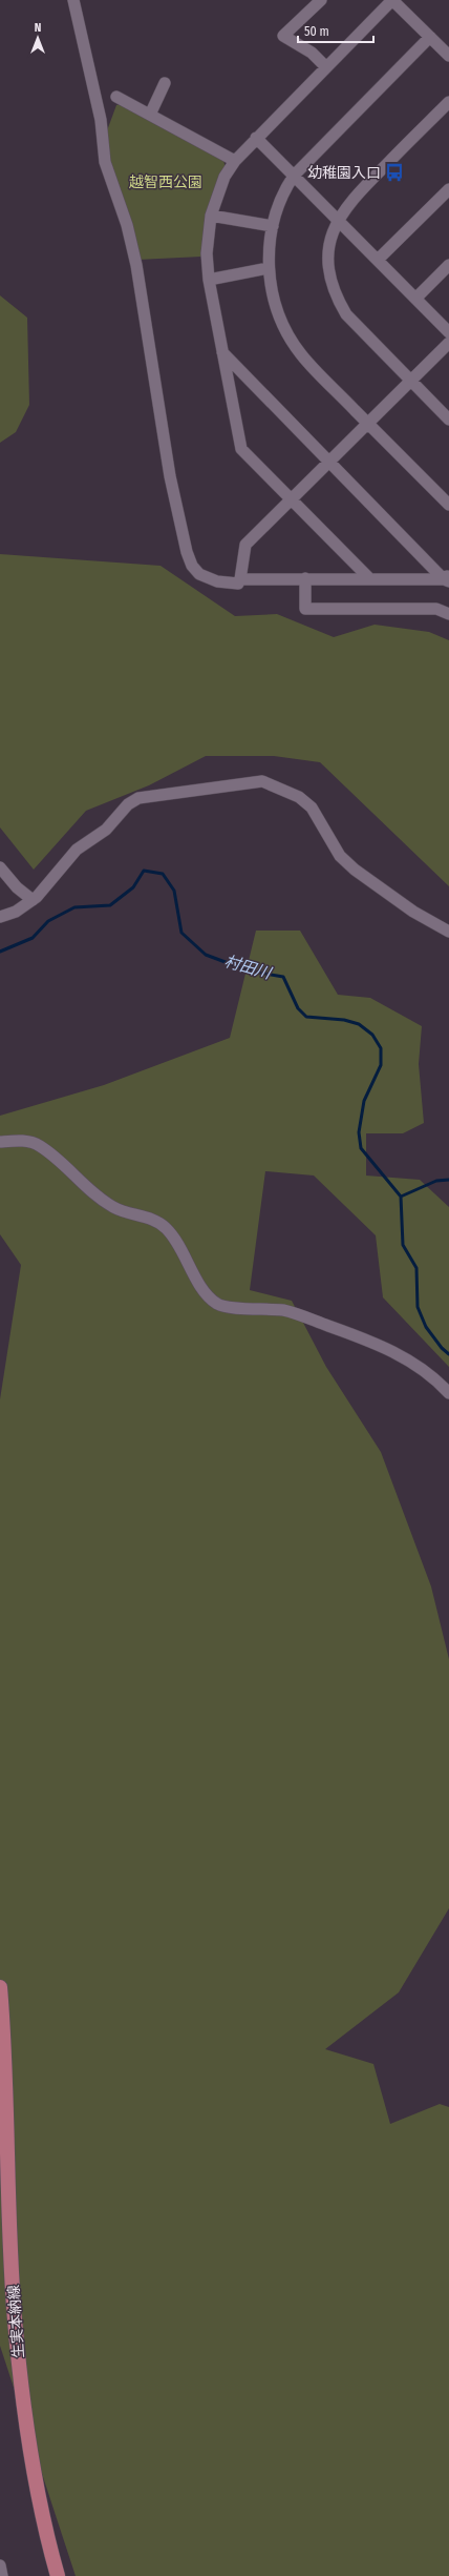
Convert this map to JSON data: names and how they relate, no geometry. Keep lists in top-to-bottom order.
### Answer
{
  "streets": {
    "main road": ["生実本納線"]
  },
  "water": ["村田川"],
  "parks": ["越智西公園"],
  "places": {
    "bus stop": ["幼稚園入口"]
  },
  "scale_bar": "50 m",
  "north": "top"
}
